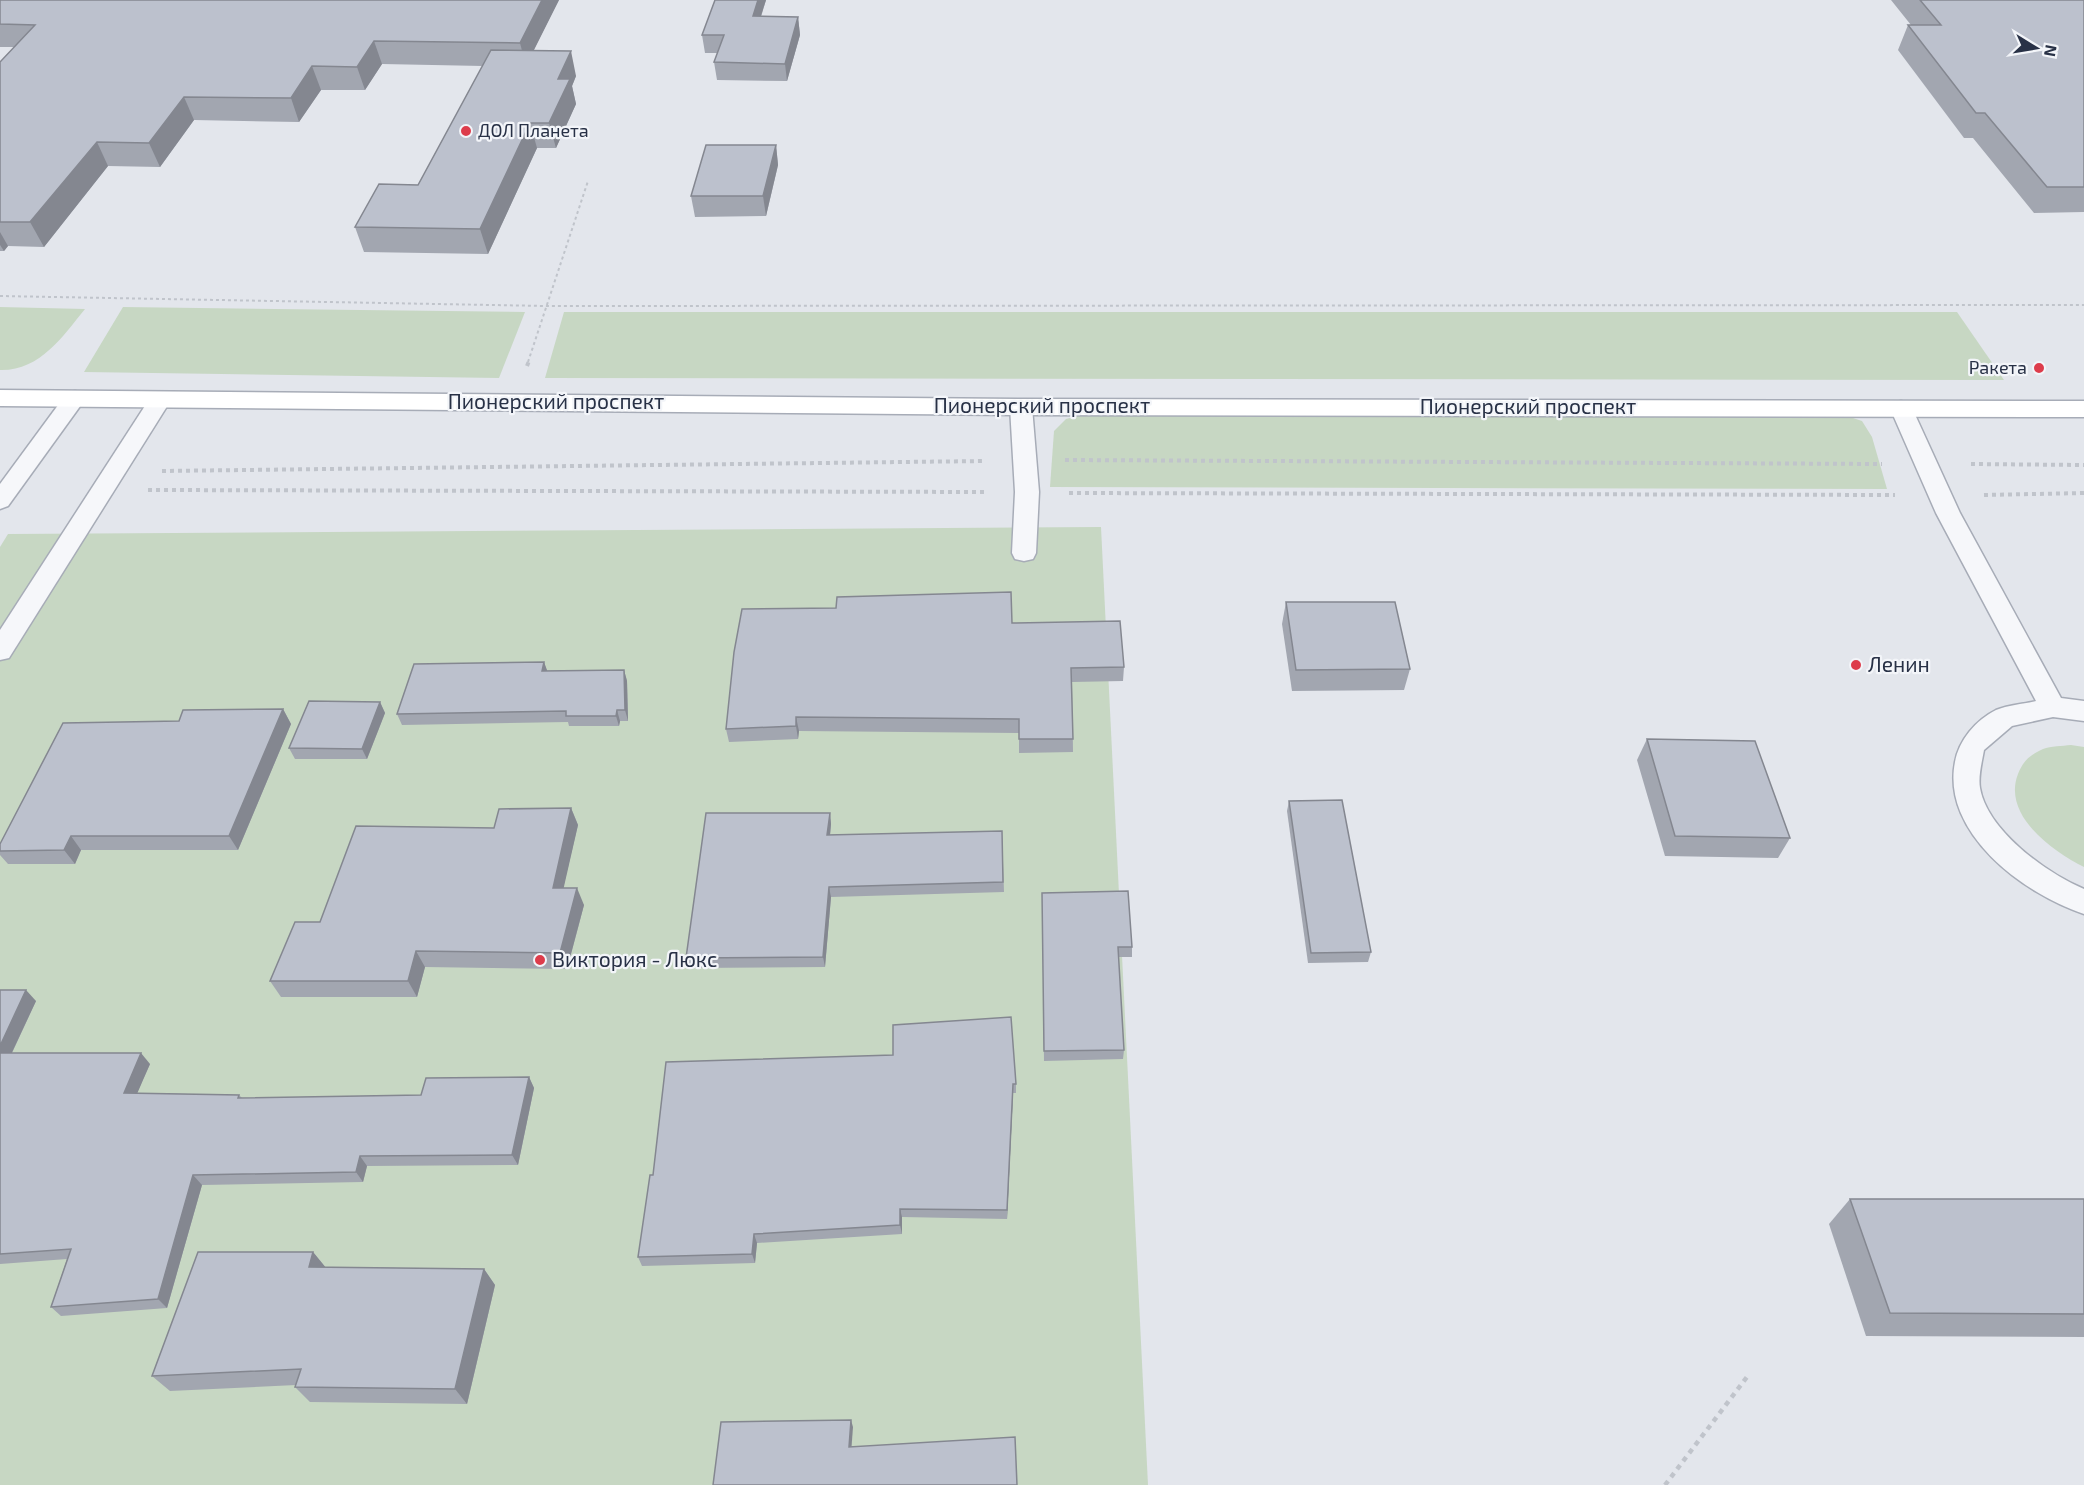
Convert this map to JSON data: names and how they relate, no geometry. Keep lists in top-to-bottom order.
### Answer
{
  "streets": {
    "street": ["Пионерский проспект"]
  },
  "places": [
    "ДОЛ Планета",
    "Ракета",
    "Ленин",
    "Виктория - Люкс"
  ],
  "north": "right"
}
